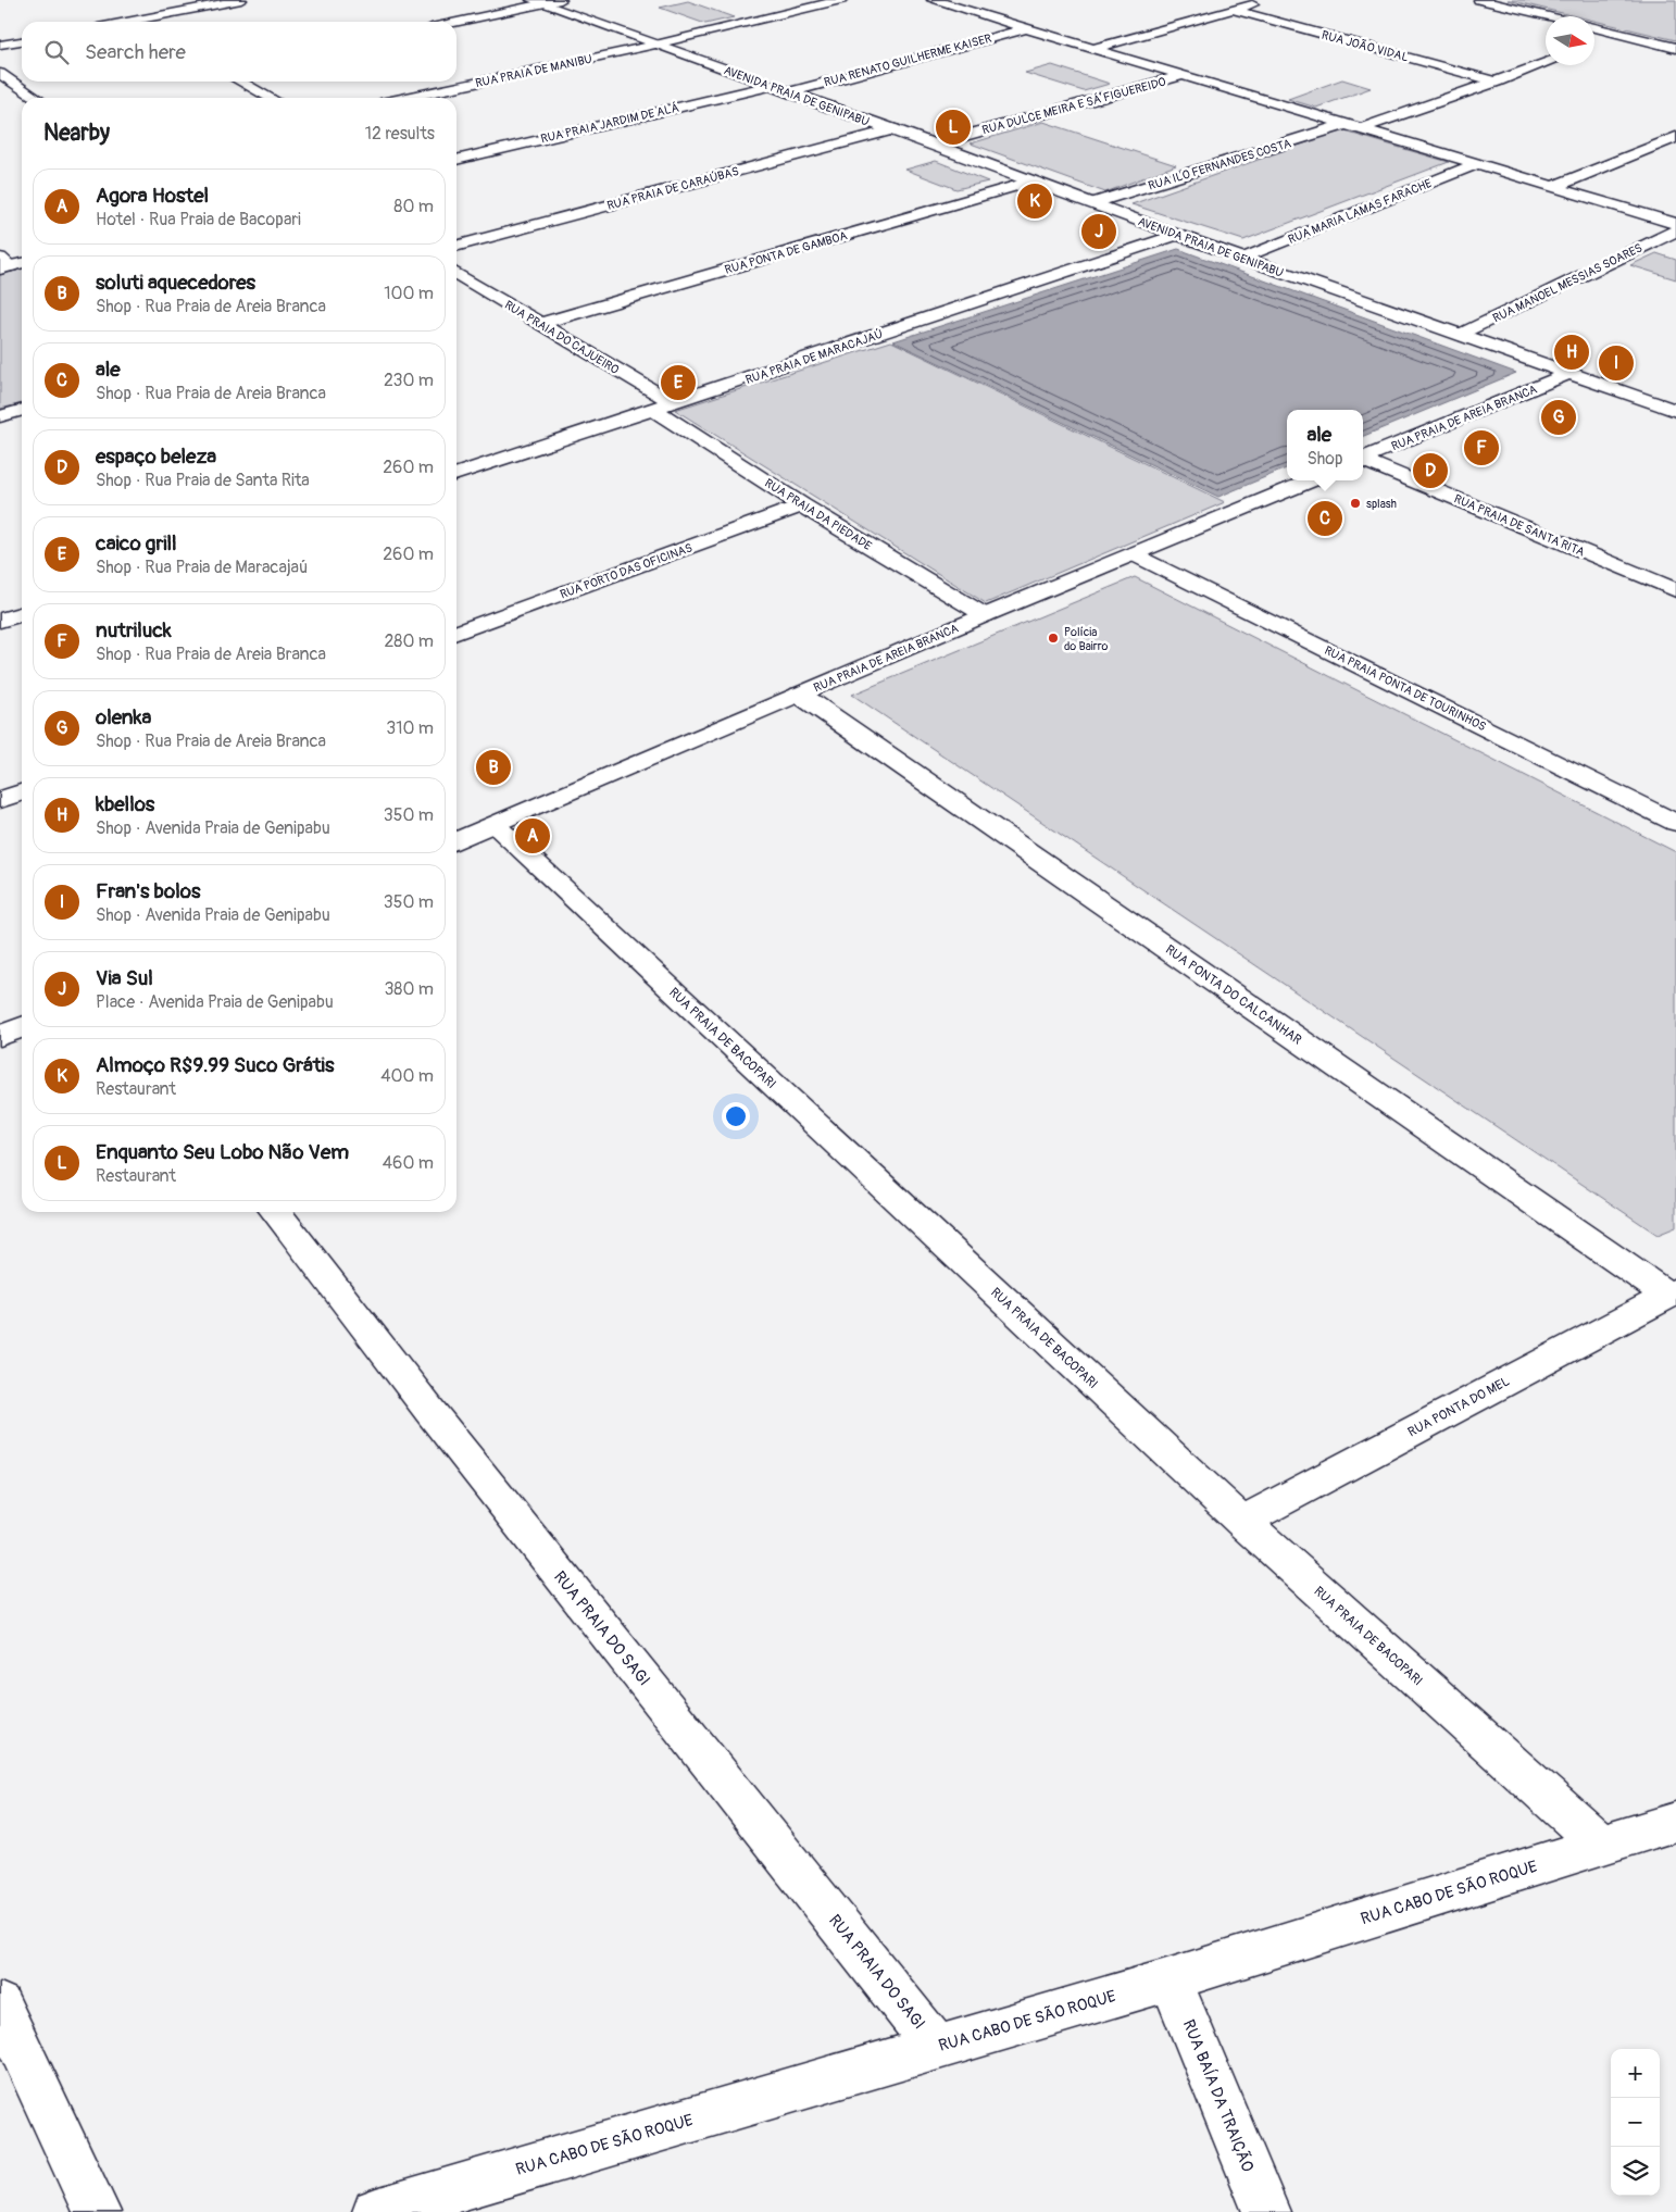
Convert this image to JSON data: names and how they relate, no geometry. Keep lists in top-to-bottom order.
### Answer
{
  "streets": {
    "street": [
      "RUA JOÃO VIDAL",
      "RUA RENATO GUILHERME KAISER",
      "RUA PRAIA DE MANIBU",
      "AVENIDA PRAIA DE GENIPABU",
      "RUA DULCE MEIRA E SÁ FIGUEREIDO",
      "RUA PRAIA JARDIM DE ALÁ",
      "RUA ILO FERNANDES COSTA",
      "RUA PRAIA DE CARAÚBAS",
      "RUA MARIA LAMAS FARACHE",
      "RUA PONTA DE GAMBOA",
      "RUA MANOEL MESSIAS SOARES",
      "RUA PRAIA DO CAJUEIRO",
      "RUA PRAIA DE MARACAJAÚ",
      "RUA PRAIA DE AREIA BRANCA",
      "RUA PRAIA DA PIEDADE",
      "RUA PRAIA DE SANTA RITA",
      "RUA PORTO DAS OFICINAS",
      "RUA PRAIA PONTA DE TOURINHOS",
      "RUA PONTA DO CALCANHAR",
      "RUA PRAIA DE BACOPARI",
      "RUA PONTA DO MEL",
      "RUA PRAIA DO SAGI",
      "RUA CABO DE SÃO ROQUE",
      "RUA BAÍA DA TRAIÇÃO"
    ]
  },
  "crossings": [
    ["RUA RENATO GUILHERME KAISER", "AVENIDA PRAIA DE GENIPABU"],
    ["RUA PRAIA DE MANIBU", "AVENIDA PRAIA DE GENIPABU"],
    ["AVENIDA PRAIA DE GENIPABU", "RUA DULCE MEIRA E SÁ FIGUEREIDO"],
    ["AVENIDA PRAIA DE GENIPABU", "RUA PRAIA JARDIM DE ALÁ"],
    ["AVENIDA PRAIA DE GENIPABU", "RUA ILO FERNANDES COSTA"],
    ["AVENIDA PRAIA DE GENIPABU", "RUA PRAIA DE CARAÚBAS"],
    ["AVENIDA PRAIA DE GENIPABU", "RUA MARIA LAMAS FARACHE"],
    ["AVENIDA PRAIA DE GENIPABU", "RUA PONTA DE GAMBOA"],
    ["AVENIDA PRAIA DE GENIPABU", "RUA MANOEL MESSIAS SOARES"],
    ["AVENIDA PRAIA DE GENIPABU", "RUA PRAIA DE MARACAJAÚ"],
    ["AVENIDA PRAIA DE GENIPABU", "RUA PRAIA DE AREIA BRANCA"],
    ["RUA PONTA DE GAMBOA", "RUA PRAIA DO CAJUEIRO"],
    ["RUA PRAIA DO CAJUEIRO", "RUA PRAIA DE MARACAJAÚ"],
    ["RUA PRAIA DO CAJUEIRO", "RUA PRAIA DA PIEDADE"],
    ["RUA PRAIA DE MARACAJAÚ", "RUA PRAIA DA PIEDADE"],
    ["RUA PRAIA DE AREIA BRANCA", "RUA PRAIA DA PIEDADE"],
    ["RUA PRAIA DE AREIA BRANCA", "RUA PRAIA PONTA DE TOURINHOS"],
    ["RUA PRAIA DE AREIA BRANCA", "RUA PONTA DO CALCANHAR"],
    ["RUA PRAIA DE AREIA BRANCA", "RUA PRAIA DE BACOPARI"],
    ["RUA PRAIA DA PIEDADE", "RUA PORTO DAS OFICINAS"],
    ["RUA PONTA DO CALCANHAR", "RUA PONTA DO MEL"],
    ["RUA PRAIA DE BACOPARI", "RUA PONTA DO MEL"],
    ["RUA PRAIA DE BACOPARI", "RUA CABO DE SÃO ROQUE"],
    ["RUA PRAIA DO SAGI", "RUA CABO DE SÃO ROQUE"],
    ["RUA CABO DE SÃO ROQUE", "RUA BAÍA DA TRAIÇÃO"]
  ],
  "places": ["splash", "Polícia do Bairro"],
  "north": "right",
  "page": {
    "search": "Search here",
    "heading": ["Nearby", "12 results"],
    "pins": [
      "L",
      "K",
      "J",
      "H",
      "I",
      "E",
      "G",
      "F",
      "D",
      "C",
      "B",
      "A"
    ],
    "list": [
      {
        "mark": "A",
        "name": "Agora Hostel",
        "note": "Hotel · Rua Praia de Bacopari",
        "value": "80 m"
      },
      {
        "mark": "B",
        "name": "soluti aquecedores",
        "note": "Shop · Rua Praia de Areia Branca",
        "value": "100 m"
      },
      {
        "mark": "C",
        "name": "ale",
        "note": "Shop · Rua Praia de Areia Branca",
        "value": "230 m"
      },
      {
        "mark": "D",
        "name": "espaço beleza",
        "note": "Shop · Rua Praia de Santa Rita",
        "value": "260 m"
      },
      {
        "mark": "E",
        "name": "caico grill",
        "note": "Shop · Rua Praia de Maracajaú",
        "value": "260 m"
      },
      {
        "mark": "F",
        "name": "nutriluck",
        "note": "Shop · Rua Praia de Areia Branca",
        "value": "280 m"
      },
      {
        "mark": "G",
        "name": "olenka",
        "note": "Shop · Rua Praia de Areia Branca",
        "value": "310 m"
      },
      {
        "mark": "H",
        "name": "kbellos",
        "note": "Shop · Avenida Praia de Genipabu",
        "value": "350 m"
      },
      {
        "mark": "I",
        "name": "Fran's bolos",
        "note": "Shop · Avenida Praia de Genipabu",
        "value": "350 m"
      },
      {
        "mark": "J",
        "name": "Via Sul",
        "note": "Place · Avenida Praia de Genipabu",
        "value": "380 m"
      },
      {
        "mark": "K",
        "name": "Almoço R$9.99 Suco Grátis",
        "note": "Restaurant",
        "value": "400 m"
      },
      {
        "mark": "L",
        "name": "Enquanto Seu Lobo Não Vem",
        "note": "Restaurant",
        "value": "460 m"
      }
    ],
    "popup": ["ale", "Shop"],
    "map_buttons": ["+", "−"]
  }
}
